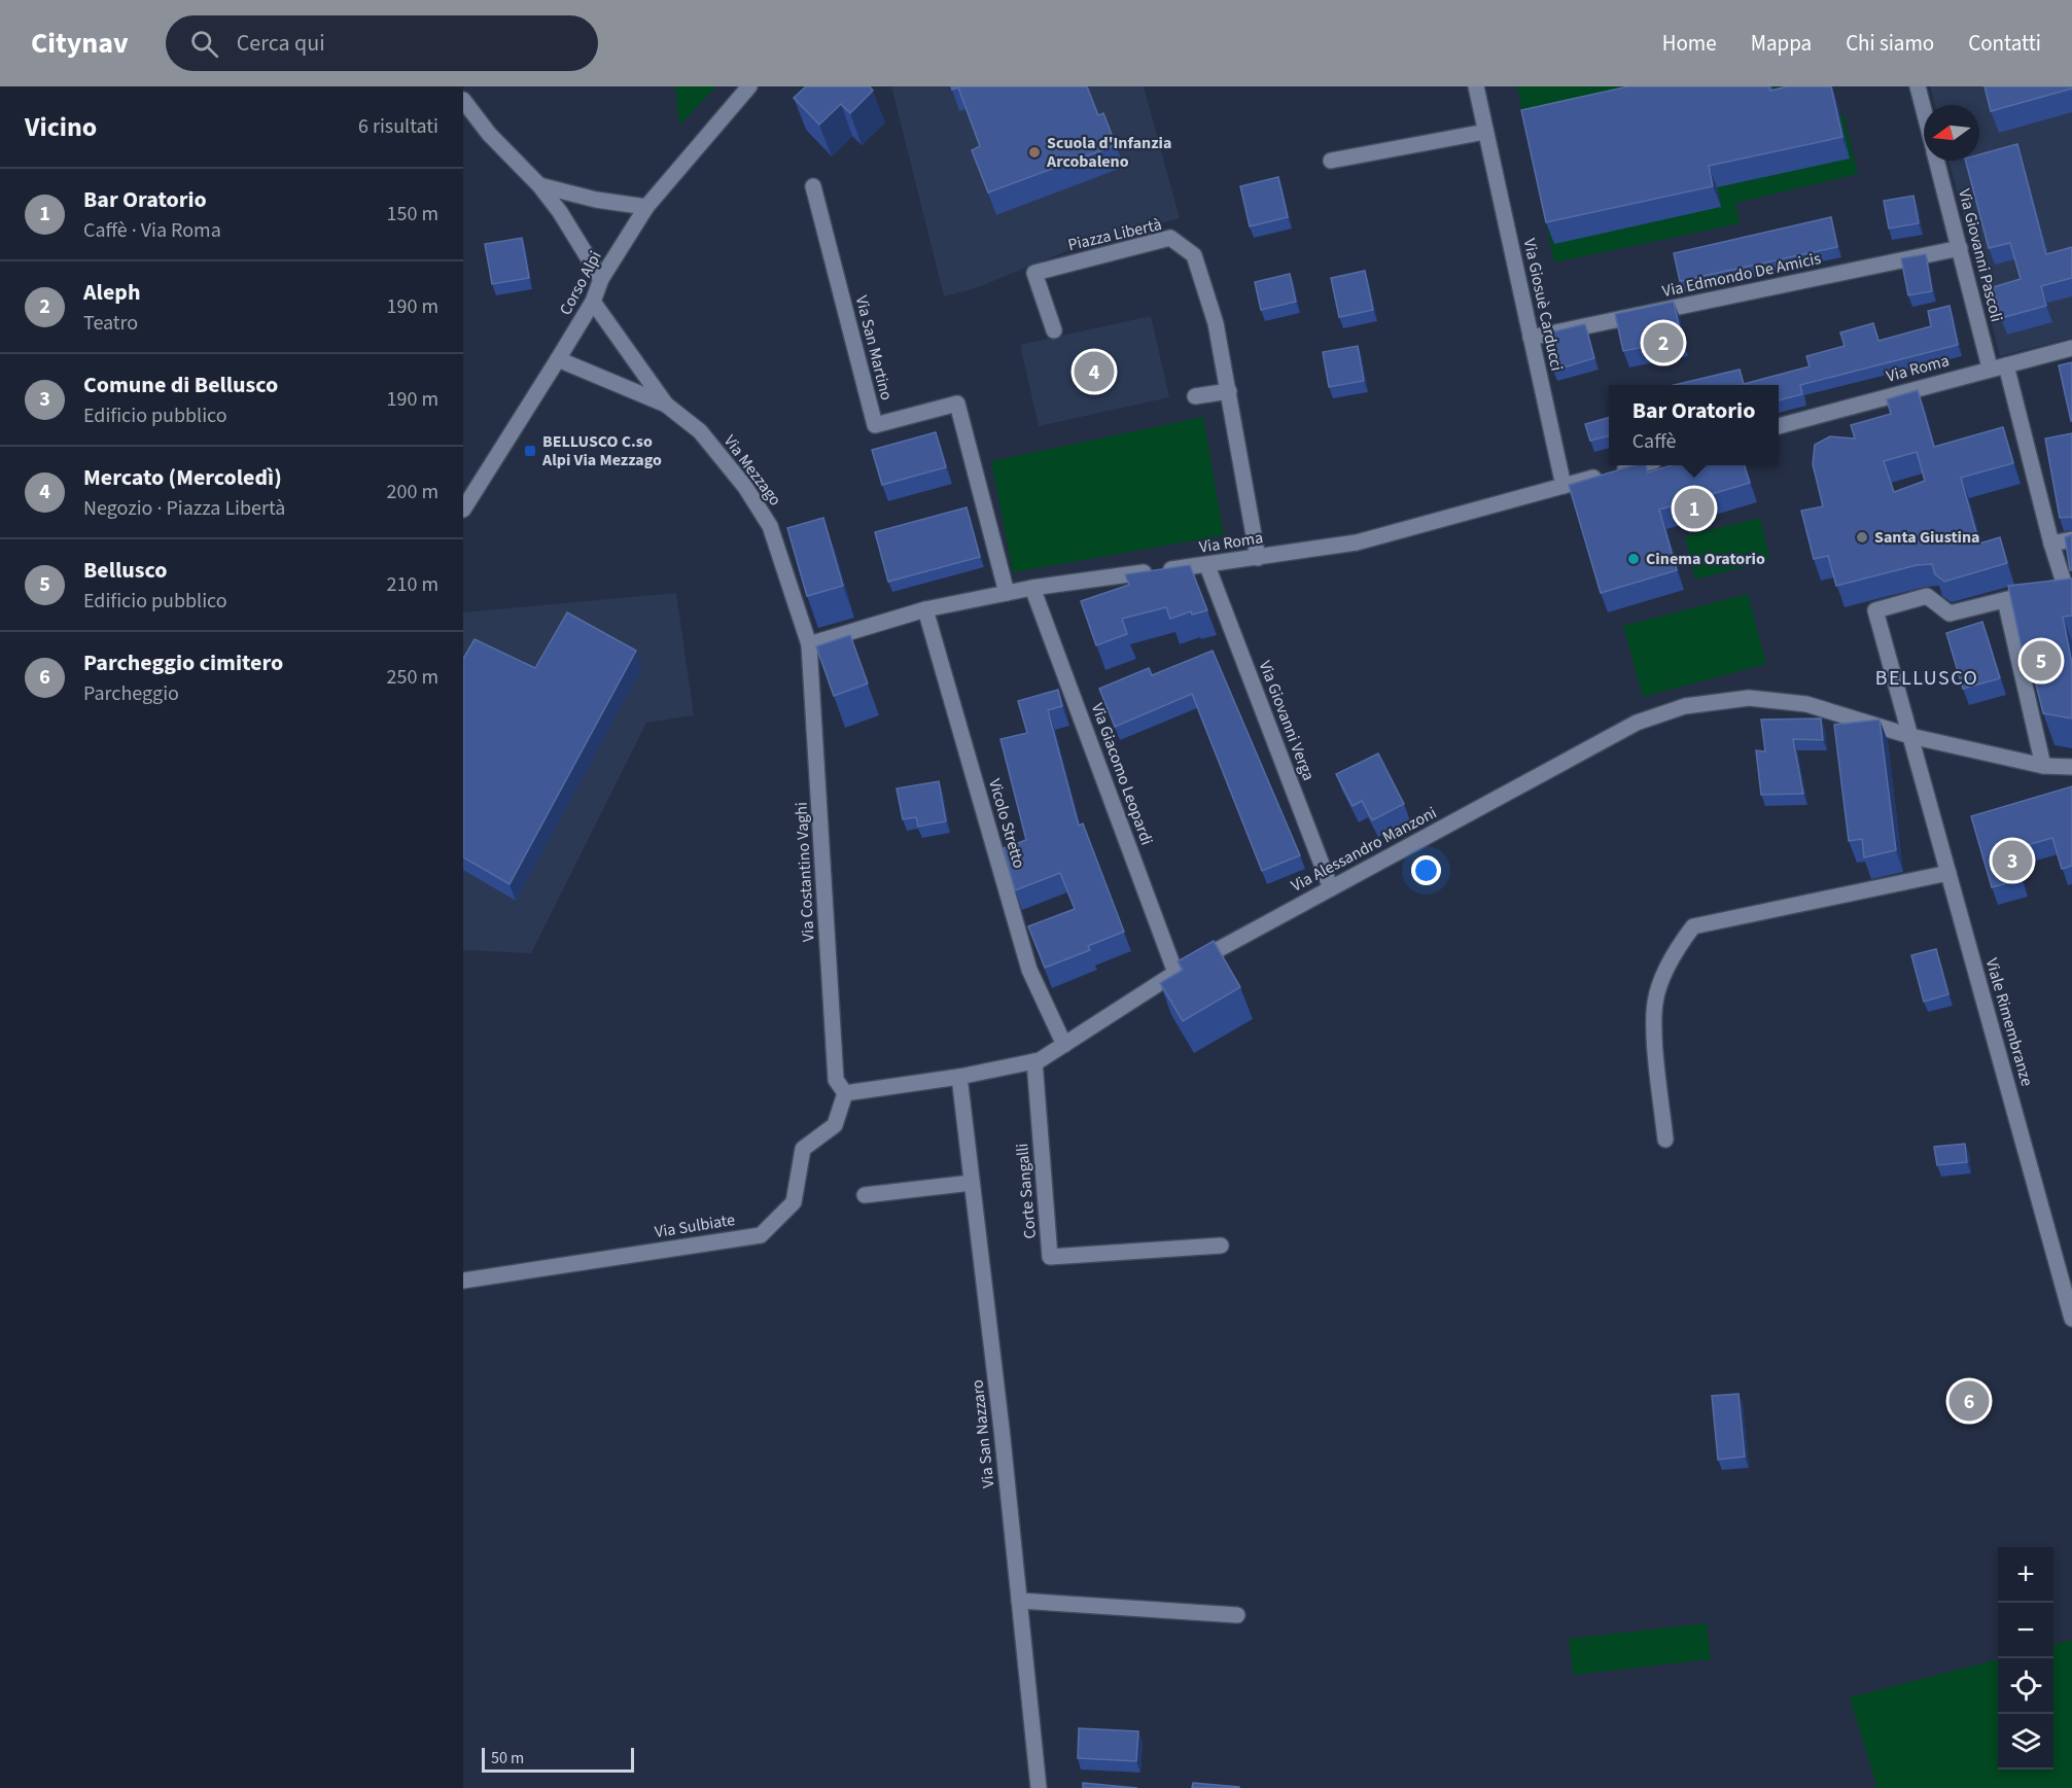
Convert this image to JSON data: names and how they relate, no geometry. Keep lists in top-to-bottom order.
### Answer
{
  "streets": {
    "street": [
      "Piazza Libertà",
      "Via Giovanni Pascoli",
      "Via Edmondo De Amicis",
      "Corso Alpi",
      "Via Giosuè Carducci",
      "Via San Martino",
      "Via Roma",
      "Via Mezzago",
      "Via Giovanni Verga",
      "Via Giacomo Leopardi",
      "Vicolo Stretto",
      "Via Alessandro Manzoni",
      "Via Costantino Vaghi",
      "Viale Rimembranze",
      "Corte Sangalli",
      "Via Sulbiate",
      "Via San Nazzaro"
    ]
  },
  "crossings": [
    ["Piazza Libertà", "Via Roma"],
    ["Via Giovanni Pascoli", "Via Edmondo De Amicis"],
    ["Via Giovanni Pascoli", "Via Roma"],
    ["Via Edmondo De Amicis", "Via Giosuè Carducci"],
    ["Corso Alpi", "Via Mezzago"],
    ["Via Giosuè Carducci", "Via Roma"],
    ["Via San Martino", "Via Roma"],
    ["Via Roma", "Via Mezzago"],
    ["Via Roma", "Via Giovanni Verga"],
    ["Via Roma", "Via Giacomo Leopardi"],
    ["Via Roma", "Vicolo Stretto"],
    ["Via Roma", "Via Costantino Vaghi"],
    ["Via Mezzago", "Via Costantino Vaghi"],
    ["Via Giovanni Verga", "Via Alessandro Manzoni"],
    ["Via Giacomo Leopardi", "Via Alessandro Manzoni"],
    ["Vicolo Stretto", "Via Alessandro Manzoni"],
    ["Via Alessandro Manzoni", "Via Costantino Vaghi"],
    ["Via Alessandro Manzoni", "Viale Rimembranze"],
    ["Via Alessandro Manzoni", "Corte Sangalli"],
    ["Via Alessandro Manzoni", "Via Sulbiate"],
    ["Via Alessandro Manzoni", "Via San Nazzaro"],
    ["Via Costantino Vaghi", "Via Sulbiate"]
  ],
  "districts": ["BELLUSCO"],
  "places": {
    "other": ["Scuola d'Infanzia Arcobaleno", "Santa Giustina", "Cinema Oratorio"],
    "transit": ["BELLUSCO C.so Alpi Via Mezzago"]
  },
  "scale_bar": "50 m",
  "north": "left",
  "page": {
    "header": "Citynav",
    "search": "Cerca qui",
    "nav": [
      "Home",
      "Mappa",
      "Chi siamo",
      "Contatti"
    ],
    "heading": ["Vicino", "6 risultati"],
    "list": [
      {
        "mark": "1",
        "name": "Bar Oratorio",
        "note": "Caffè · Via Roma",
        "value": "150 m"
      },
      {
        "mark": "2",
        "name": "Aleph",
        "note": "Teatro",
        "value": "190 m"
      },
      {
        "mark": "3",
        "name": "Comune di Bellusco",
        "note": "Edificio pubblico",
        "value": "190 m"
      },
      {
        "mark": "4",
        "name": "Mercato (Mercoledì)",
        "note": "Negozio · Piazza Libertà",
        "value": "200 m"
      },
      {
        "mark": "5",
        "name": "Bellusco",
        "note": "Edificio pubblico",
        "value": "210 m"
      },
      {
        "mark": "6",
        "name": "Parcheggio cimitero",
        "note": "Parcheggio",
        "value": "250 m"
      }
    ],
    "pins": [
      "2",
      "4",
      "1",
      "5",
      "3",
      "6"
    ],
    "popup": ["Bar Oratorio", "Caffè"],
    "map_buttons": ["+", "−"],
    "scale": "50 m"
  }
}
